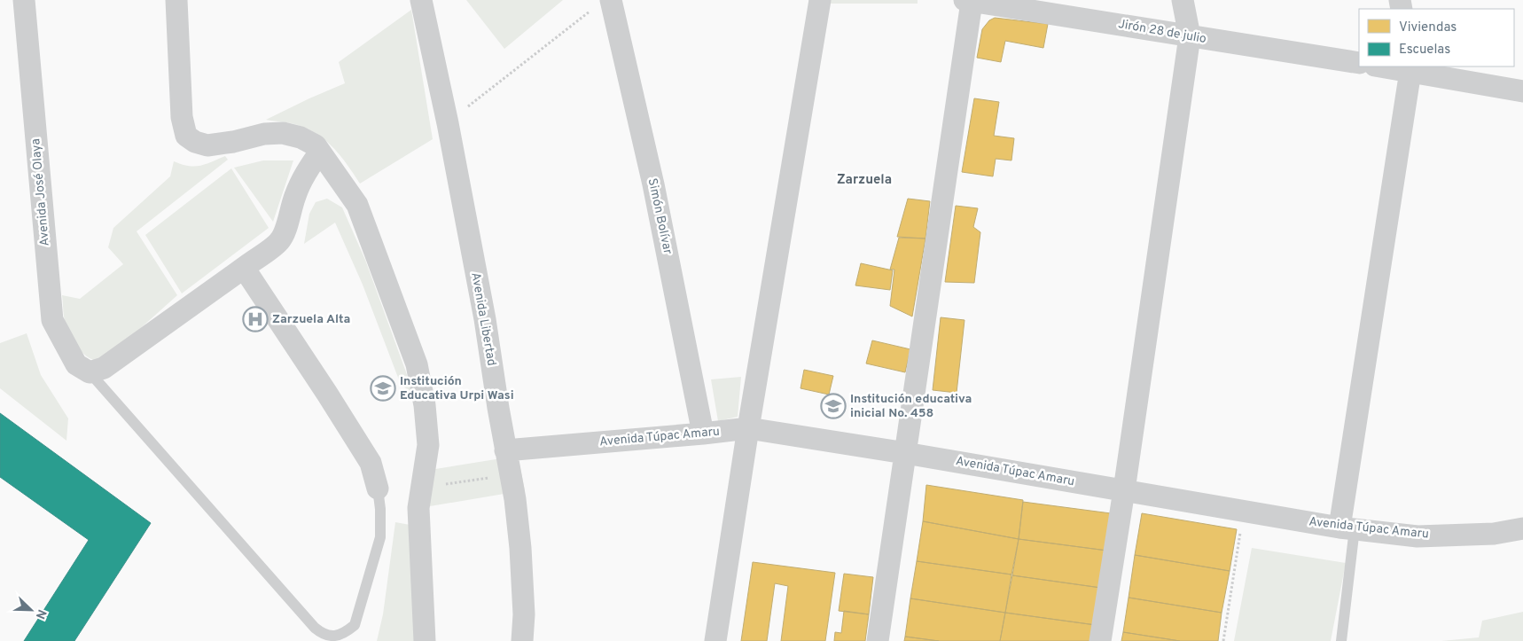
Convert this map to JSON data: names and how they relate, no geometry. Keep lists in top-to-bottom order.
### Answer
{
  "streets": {
    "street": [
      "Jirón 28 de julio",
      "Avenida José Olaya",
      "Simón Bolívar",
      "Avenida Libertad",
      "Avenida Túpac Amaru"
    ]
  },
  "crossings": [
    ["Simón Bolívar", "Avenida Túpac Amaru"],
    ["Avenida Libertad", "Avenida Túpac Amaru"]
  ],
  "districts": ["Zarzuela"],
  "places": {
    "hospital": ["Zarzuela Alta"],
    "school or university": ["Institución Educativa Urpi Wasi", "Institución educativa inicial No. 458"]
  },
  "legend": ["Viviendas", "Escuelas"],
  "north": "bottom right"
}
